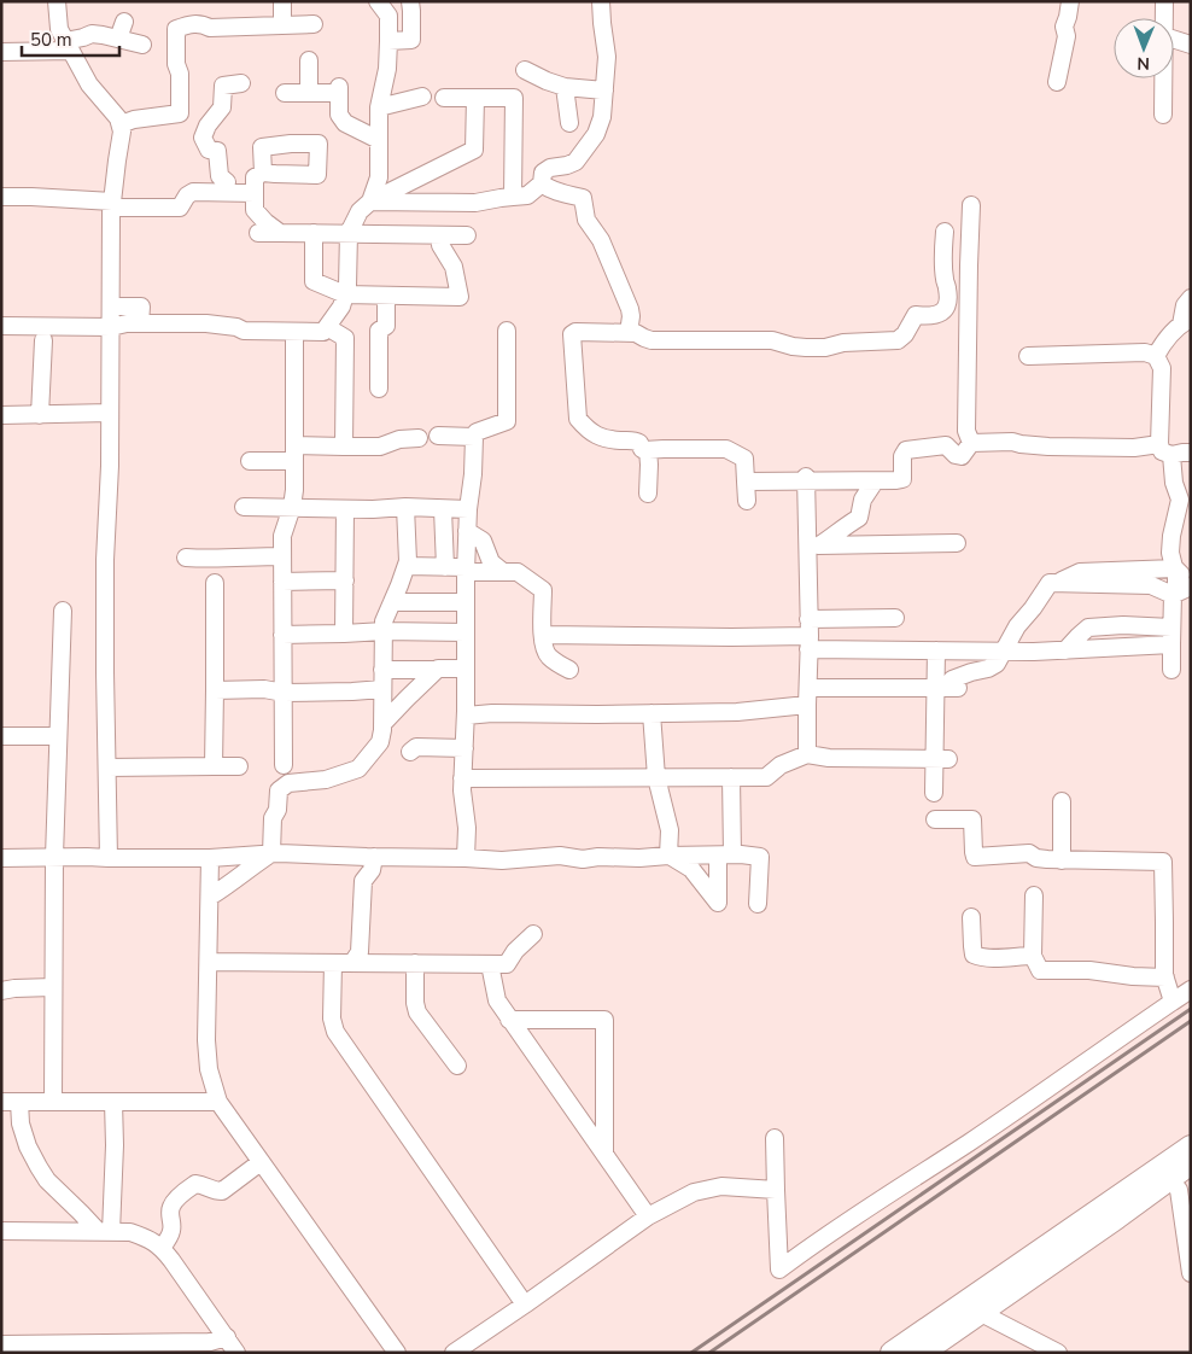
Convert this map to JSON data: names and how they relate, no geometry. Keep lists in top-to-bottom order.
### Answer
{
  "scale_bar": "50 m",
  "north": "bottom"
}
